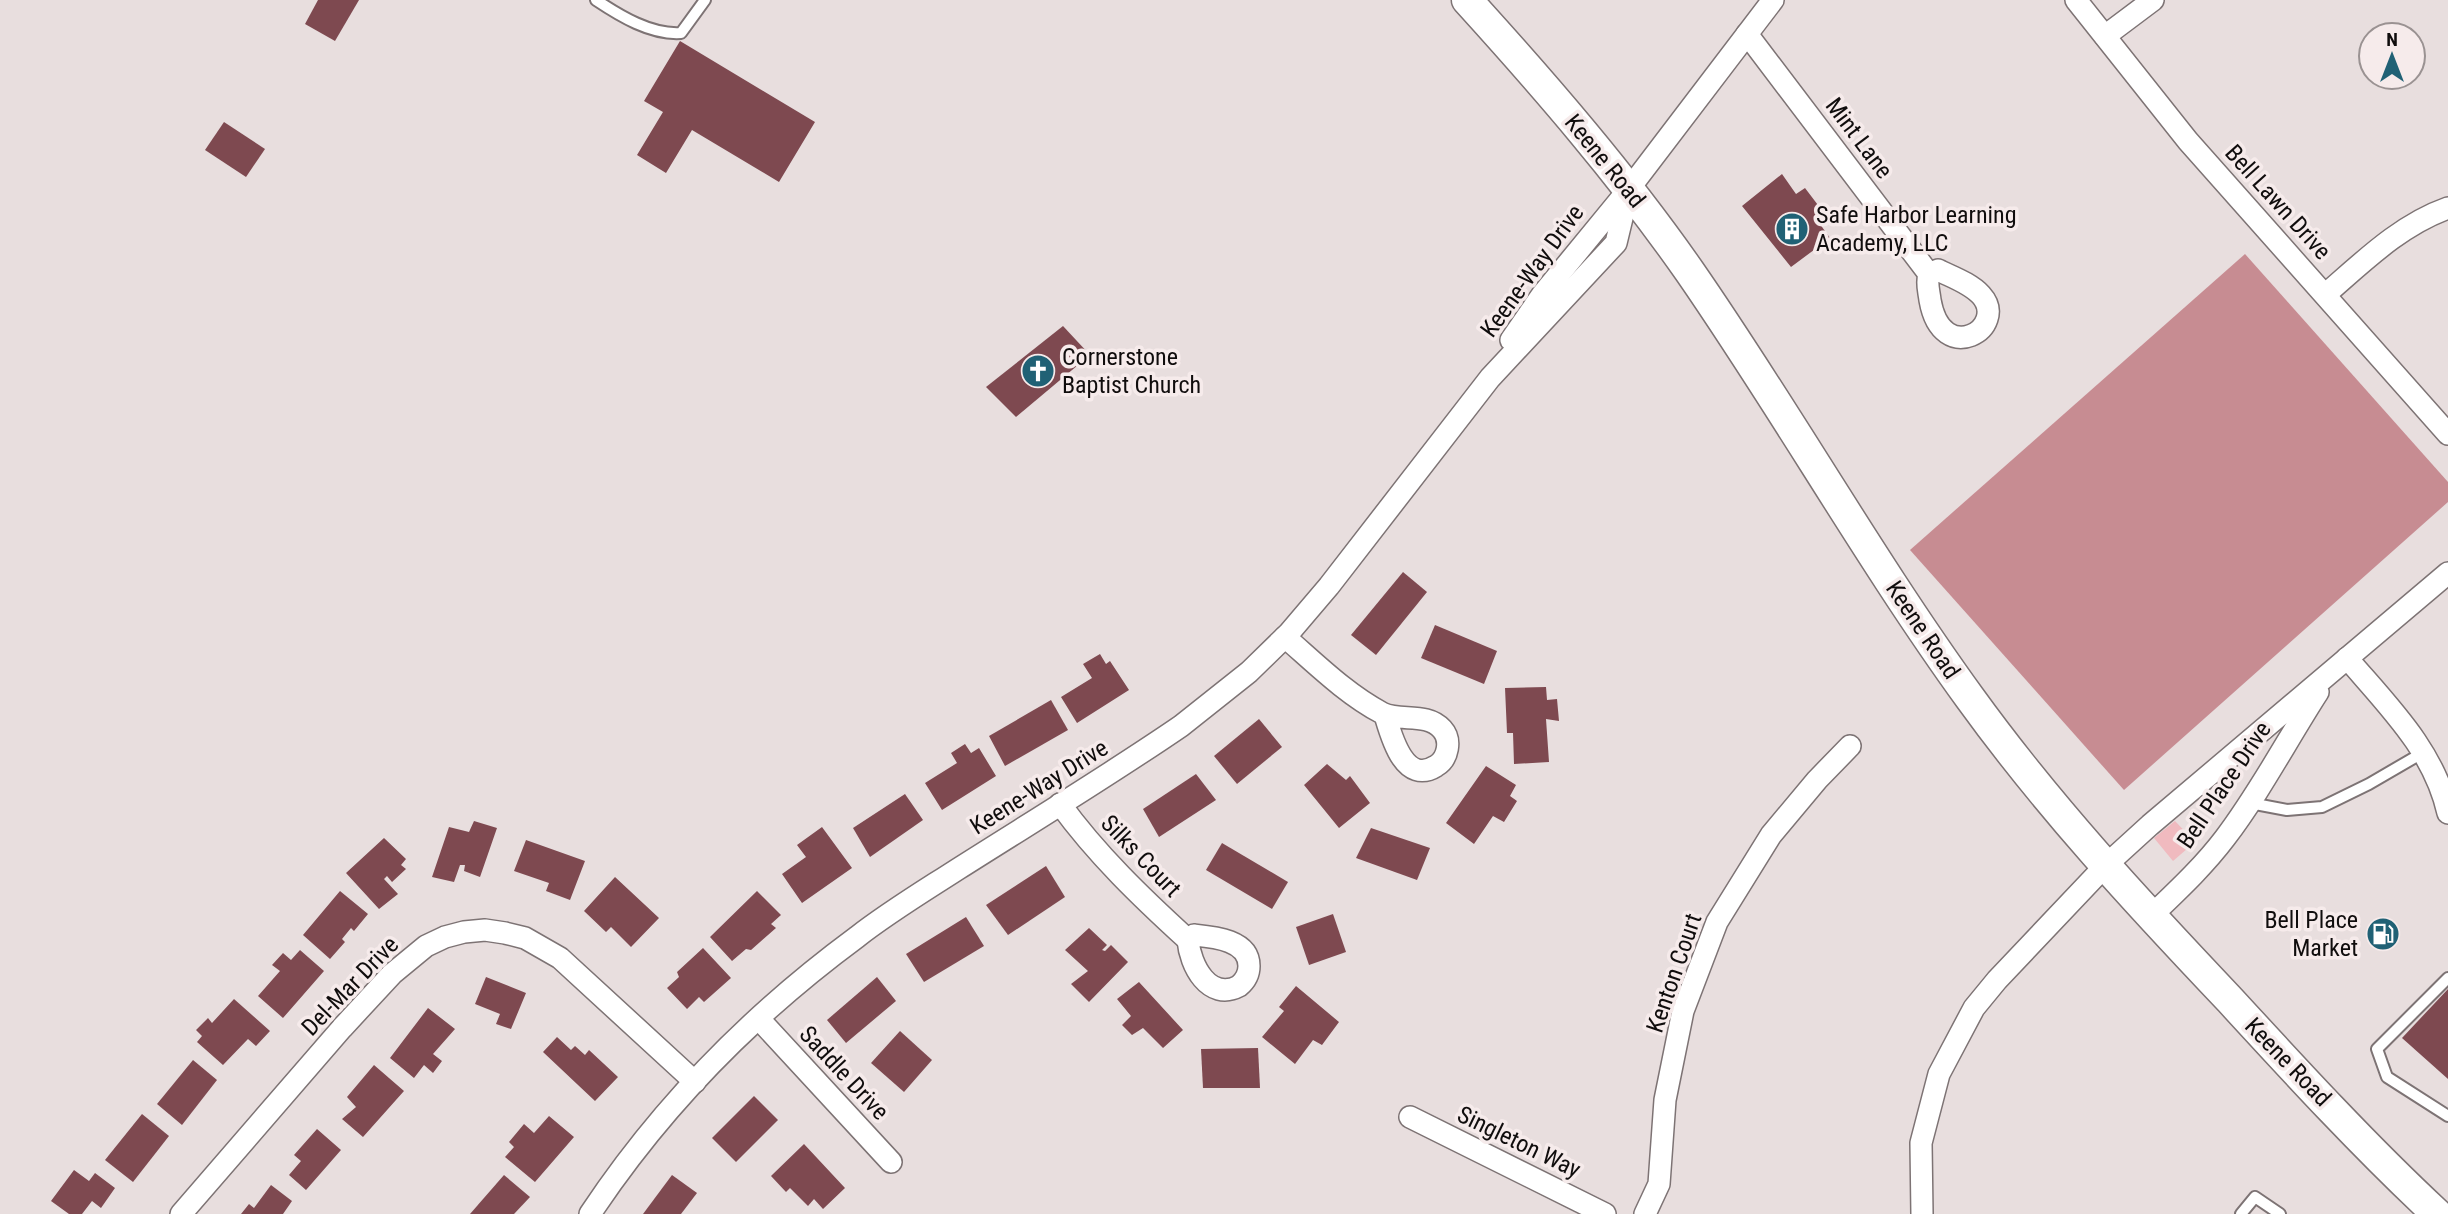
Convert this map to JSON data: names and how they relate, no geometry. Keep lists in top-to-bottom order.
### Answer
{
  "streets": {
    "main road": ["Keene Road"],
    "street": [
      "Mint Lane",
      "Bell Lawn Drive",
      "Keene-Way Drive",
      "Bell Place Drive",
      "Silks Court",
      "Kenton Court",
      "Del-Mar Drive",
      "Saddle Drive",
      "Singleton Way"
    ]
  },
  "crossings": [
    ["Mint Lane", "Keene-Way Drive"],
    ["Keene Road", "Keene-Way Drive"],
    ["Keene Road", "Bell Place Drive"],
    ["Keene-Way Drive", "Silks Court"],
    ["Keene-Way Drive", "Del-Mar Drive"],
    ["Keene-Way Drive", "Saddle Drive"]
  ],
  "places": {
    "building": ["Safe Harbor Learning Academy, LLC"],
    "church": ["Cornerstone Baptist Church"],
    "fuel station": ["Bell Place Market"]
  },
  "north": "top"
}
